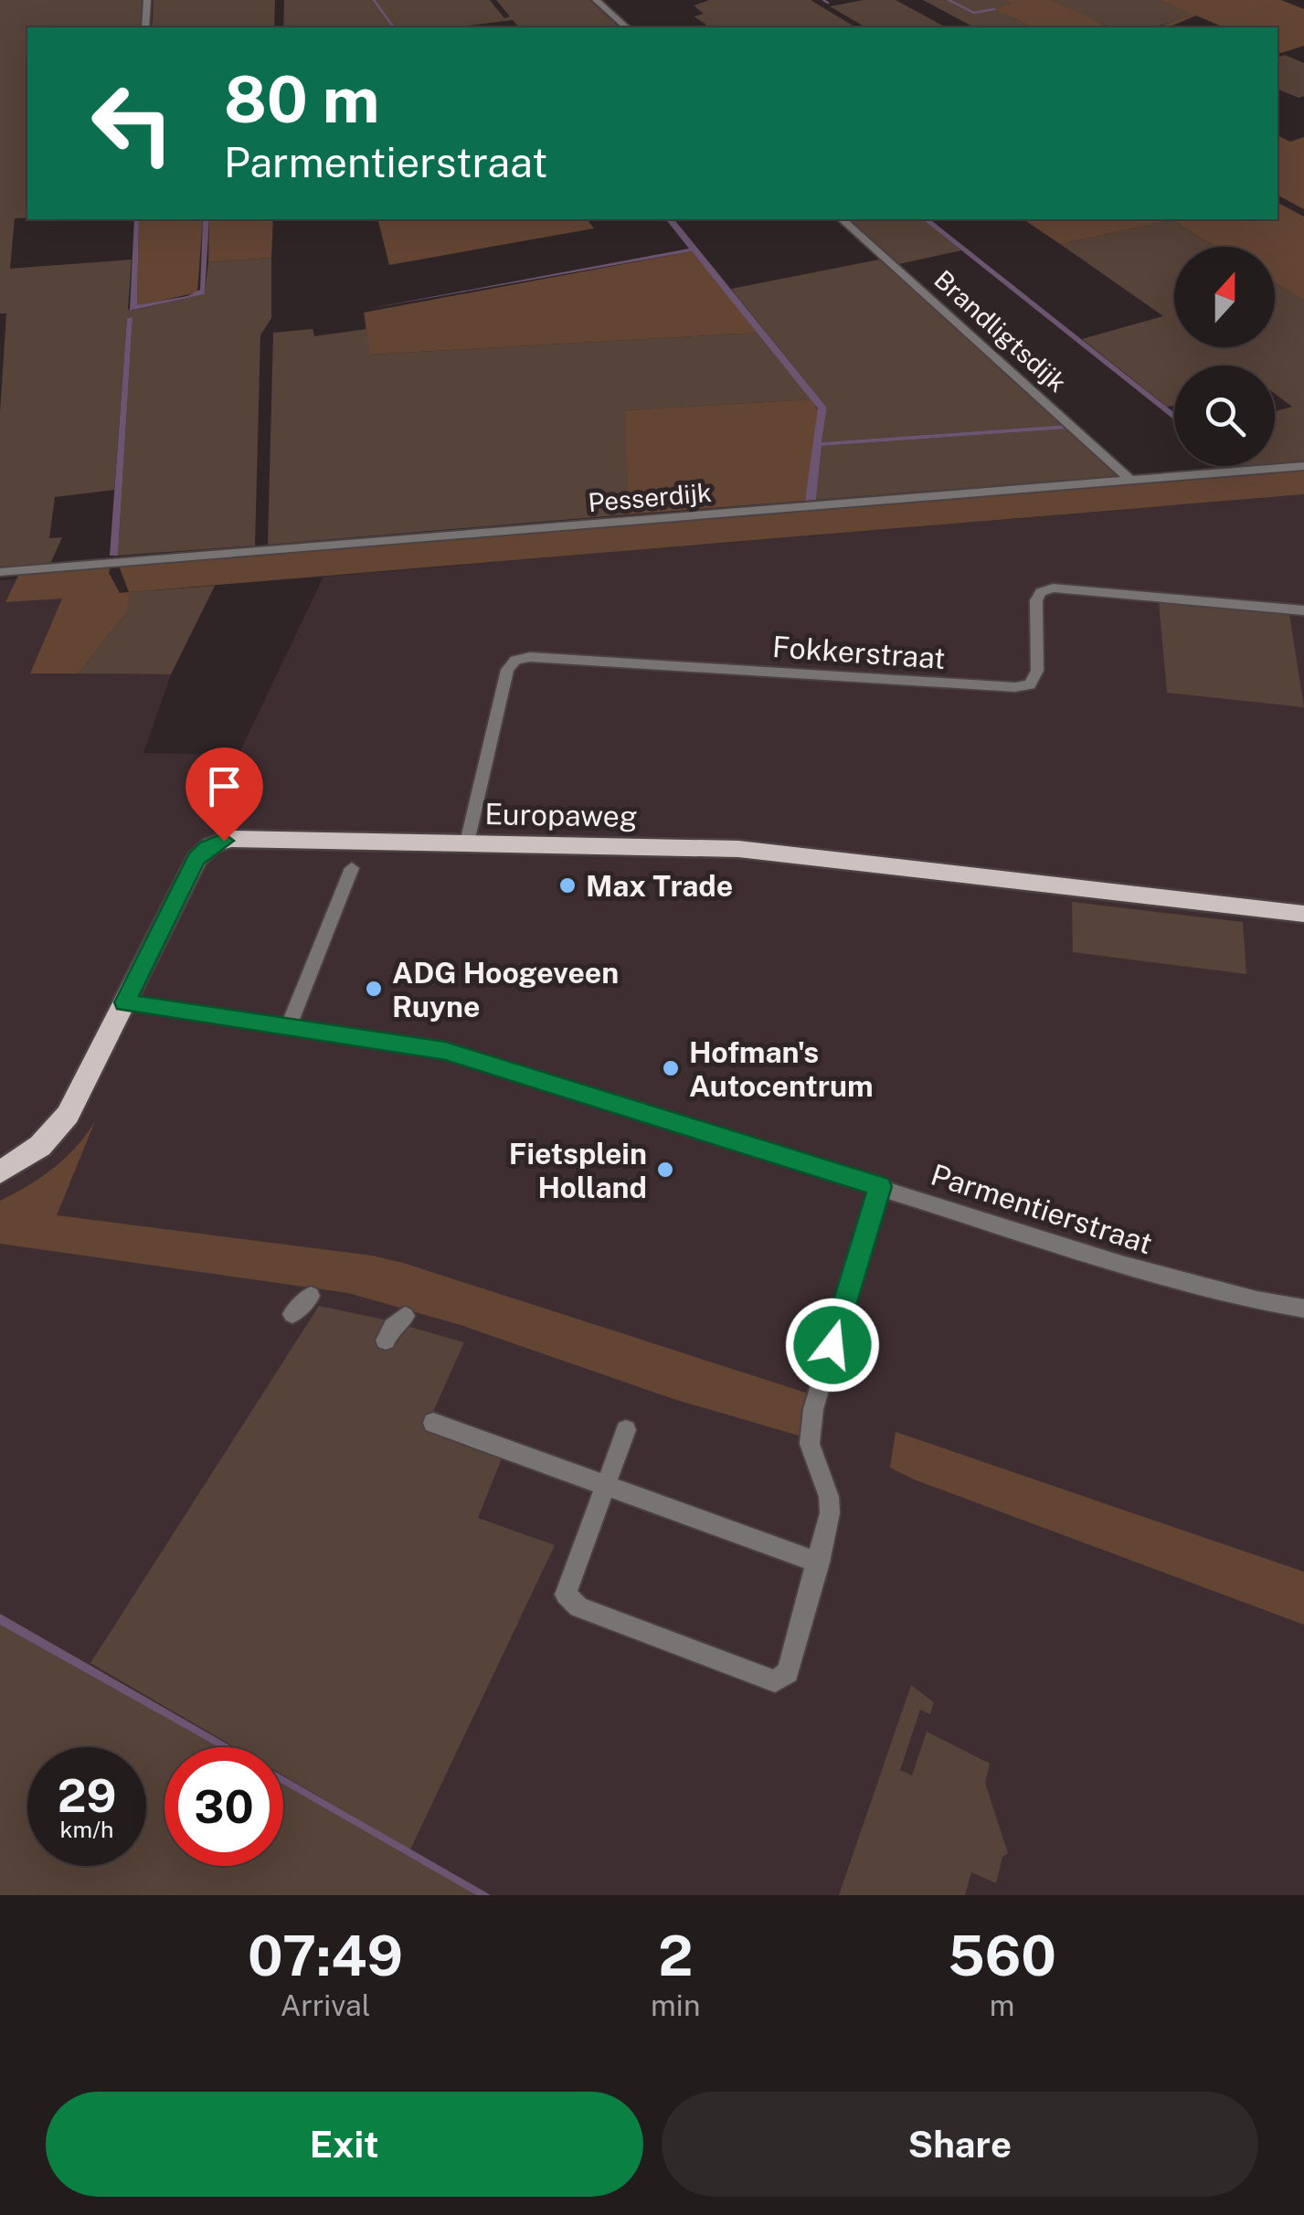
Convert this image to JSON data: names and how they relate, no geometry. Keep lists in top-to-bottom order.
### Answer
{
  "streets": {
    "main road": ["Europaweg"],
    "street": [
      "Brandligtsdijk",
      "Pesserdijk",
      "Fokkerstraat",
      "Parmentierstraat"
    ]
  },
  "crossings": [
    ["Brandligtsdijk", "Pesserdijk"],
    ["Fokkerstraat", "Europaweg"],
    ["Europaweg", "Parmentierstraat"]
  ],
  "places": [
    "Max Trade",
    "ADG Hoogeveen Ruyne",
    "Hofman's Autocentrum",
    "Fietsplein Holland"
  ],
  "north": "top",
  "page": {
    "turn": ["80 m", "Parmentierstraat"],
    "speed": "29 km/h",
    "limit": "30",
    "eta": [
      "07:49",
      "Arrival",
      "2",
      "min",
      "560",
      "m"
    ],
    "buttons": ["Exit", "Share"]
  }
}
